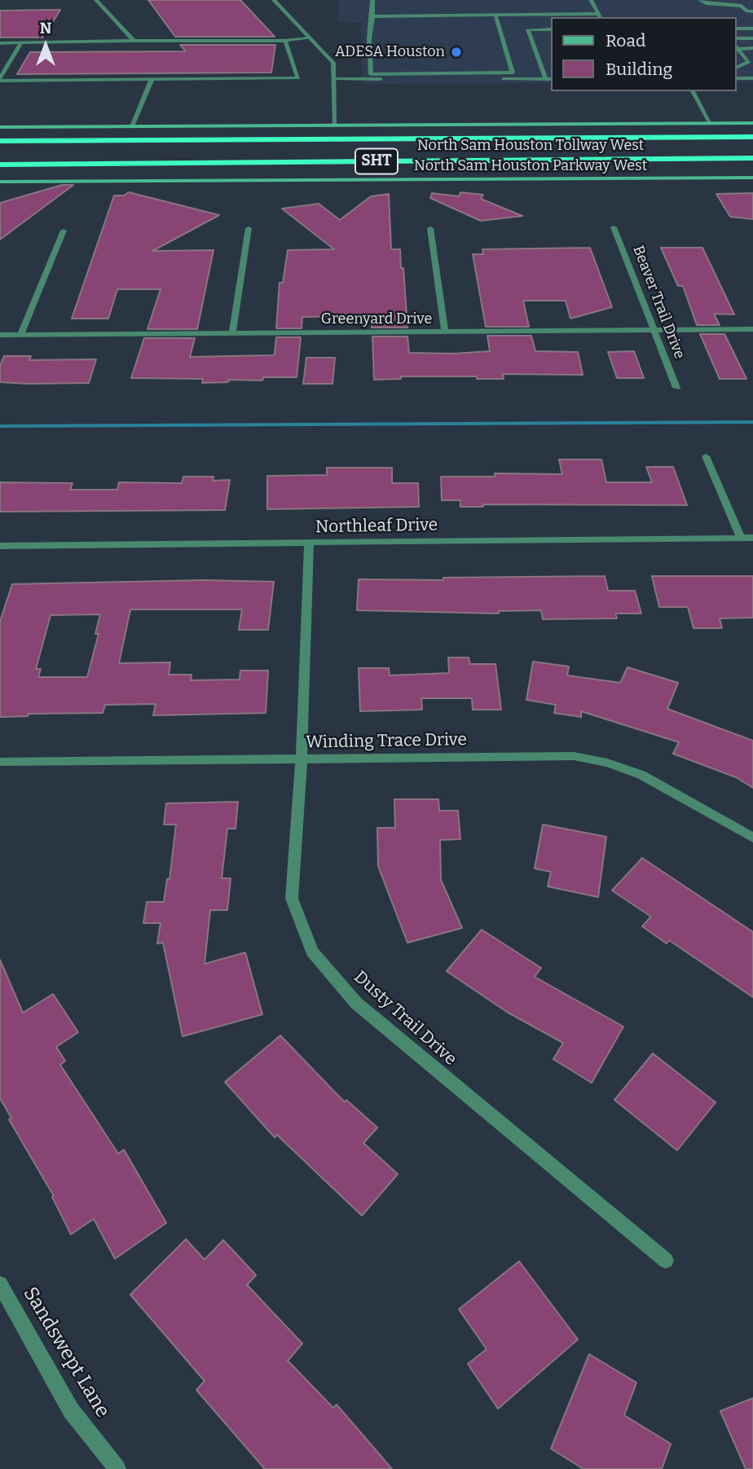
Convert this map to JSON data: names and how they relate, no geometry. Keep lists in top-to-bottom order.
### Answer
{
  "streets": {
    "highway": ["North Sam Houston Tollway West", "SHT"],
    "main road": ["North Sam Houston Parkway West"],
    "street": [
      "Beaver Trail Drive",
      "Greenyard Drive",
      "Northleaf Drive",
      "Winding Trace Drive",
      "Dusty Trail Drive",
      "Sandswept Lane"
    ]
  },
  "crossings": [
    ["Beaver Trail Drive", "Greenyard Drive"],
    ["Northleaf Drive", "Dusty Trail Drive"],
    ["Winding Trace Drive", "Dusty Trail Drive"]
  ],
  "places": ["ADESA Houston"],
  "legend": ["Road", "Building"],
  "north": "top"
}
